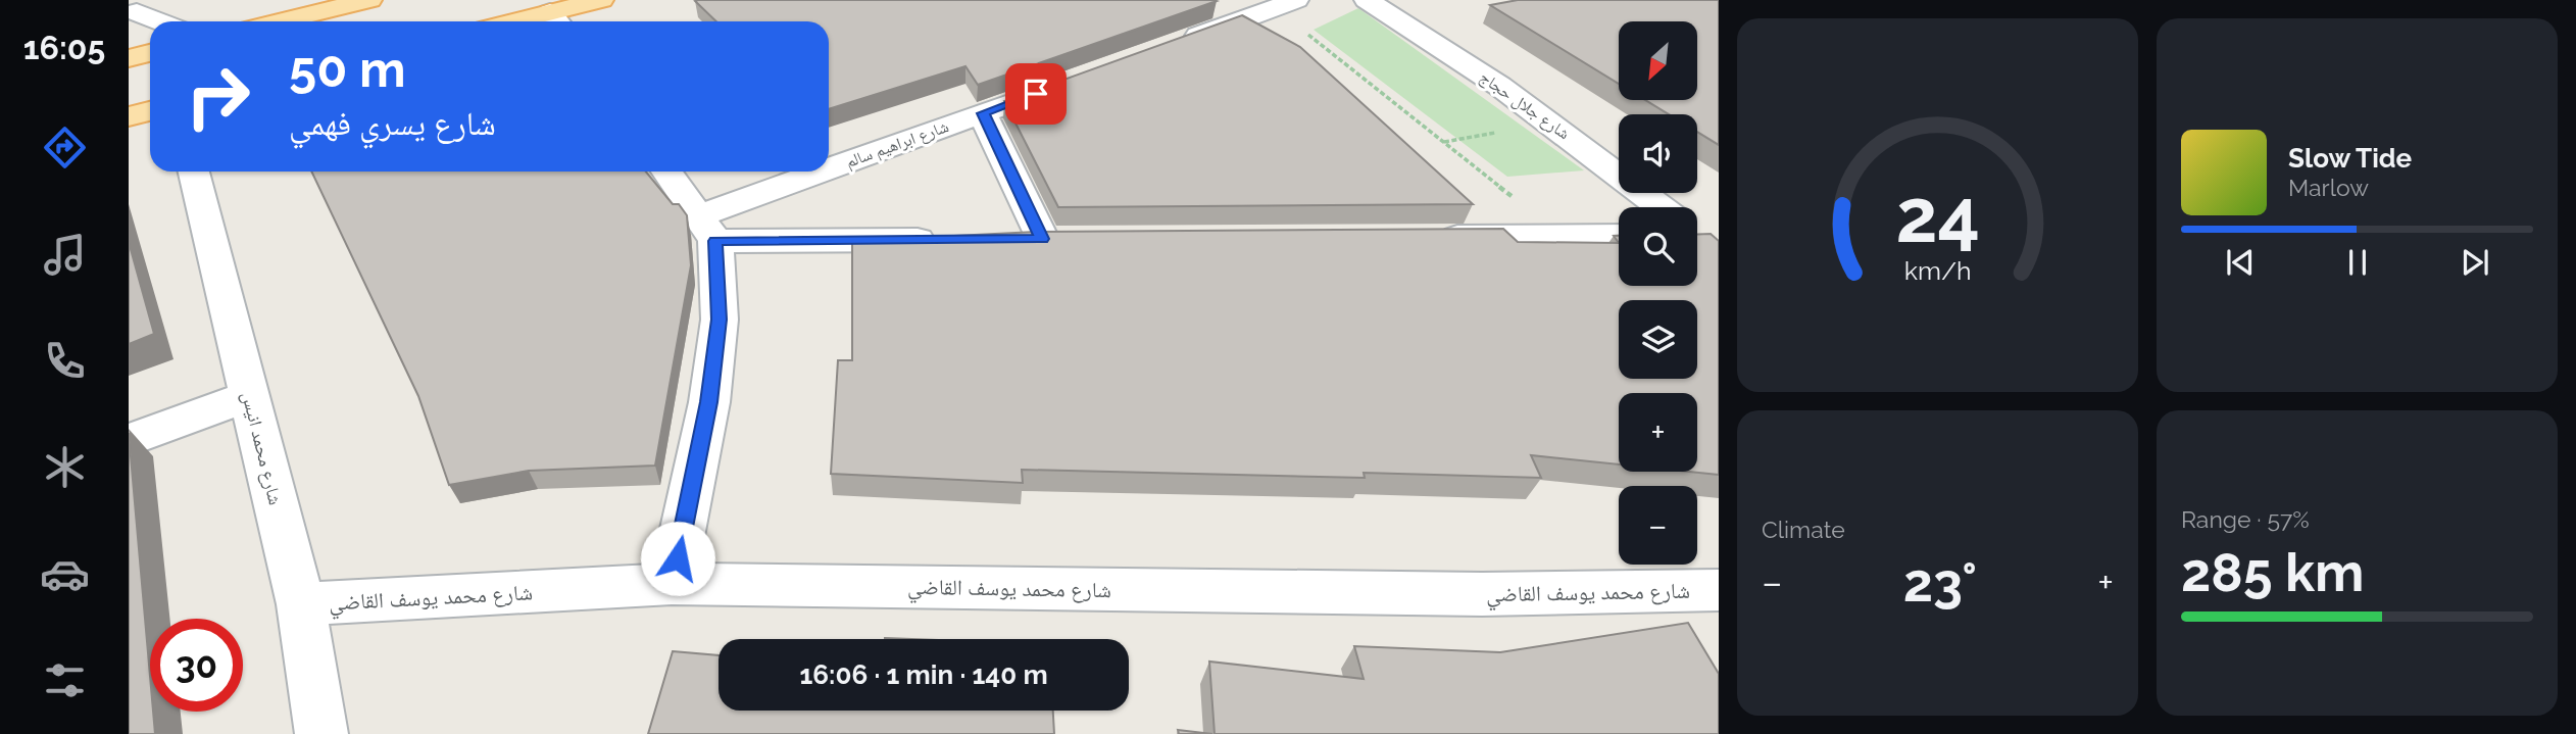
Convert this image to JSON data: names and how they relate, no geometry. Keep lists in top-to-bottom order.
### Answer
{
  "streets": {
    "street": [
      "شارع جلال حجاج",
      "شارع ابراهيم سالم",
      "شارع محمد انيس",
      "شارع محمد يوسف القاضي"
    ]
  },
  "crossings": [
    ["شارع محمد انيس", "شارع محمد يوسف القاضي"]
  ],
  "north": "bottom left",
  "page": {
    "tabs": "16:05",
    "map_buttons": ["+", "−"],
    "turn": ["50 m", "شارع يسري فهمي"],
    "song": ["Slow Tide", "Marlow"],
    "tile": [
      "Climate",
      ["Range · 57%", "285 km"]
    ],
    "heat": ["−", "23°", "+"],
    "limit": "30",
    "trip": "16:06 · 1 min · 140 m",
    "gauge": ["24", "km/h"]
  }
}
